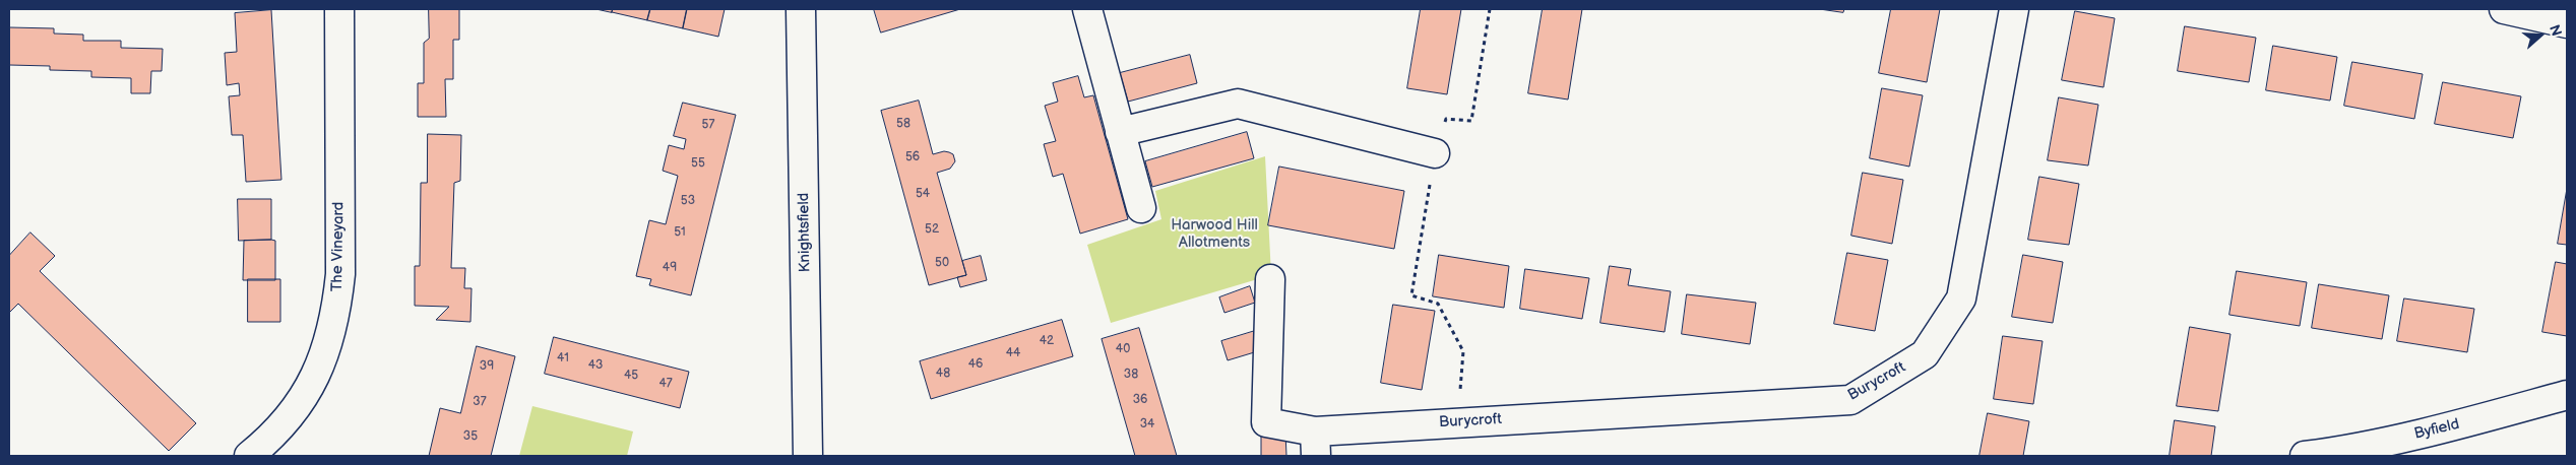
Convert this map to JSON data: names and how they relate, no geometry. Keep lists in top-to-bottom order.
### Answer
{
  "streets": {
    "street": [
      "Knightsfield",
      "The Vineyard",
      "Burycroft",
      "Byfield"
    ]
  },
  "parks": ["Harwood Hill Allotments"],
  "house_numbers": [
    "58",
    "57",
    "56",
    "55",
    "54",
    "53",
    "52",
    "51",
    "50",
    "49",
    "42",
    "40",
    "44",
    "41",
    "46",
    "43",
    "39",
    "48",
    "38",
    "45",
    "47",
    "36",
    "37",
    "34",
    "35"
  ],
  "north": "right"
}
